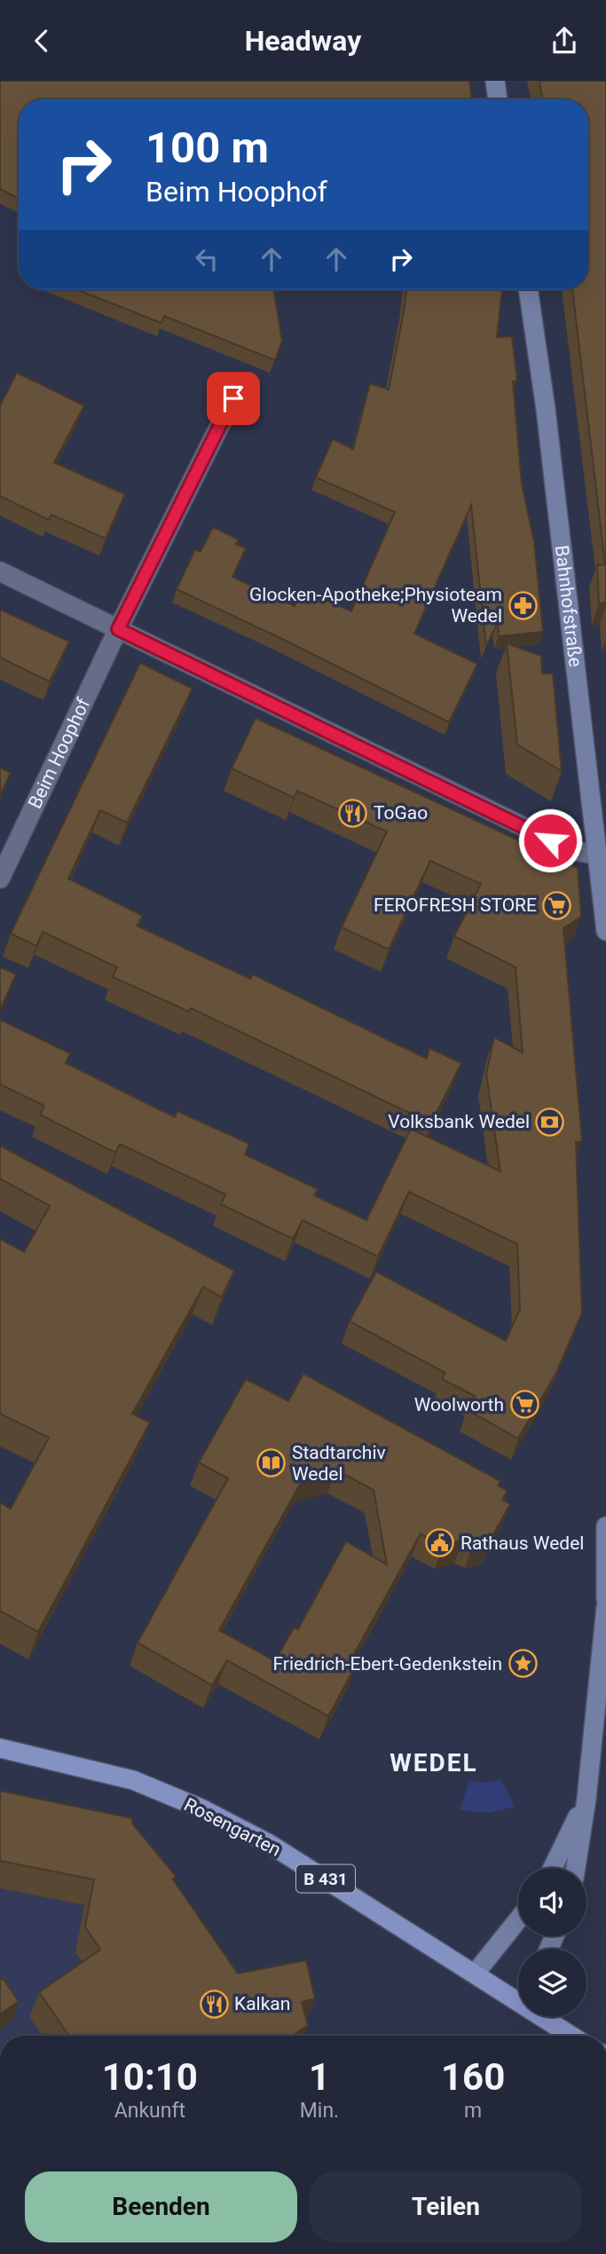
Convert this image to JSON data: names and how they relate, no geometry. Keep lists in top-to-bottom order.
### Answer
{
  "streets": {
    "main road": ["Rosengarten", "B 431"],
    "street": ["Bahnhofstraße", "Beim Hoophof"]
  },
  "crossings": [
    ["Rosengarten", "B 431"]
  ],
  "districts": ["WEDEL"],
  "places": {
    "pharmacy": ["Glocken-Apotheke;Physioteam Wedel"],
    "restaurant": ["ToGao", "Kalkan"],
    "supermarket": ["FEROFRESH STORE", "Woolworth"],
    "bank": ["Volksbank Wedel"],
    "library": ["Stadtarchiv Wedel"],
    "public building": ["Rathaus Wedel"],
    "place": ["Friedrich-Ebert-Gedenkstein"]
  },
  "page": {
    "header": "Headway",
    "turn": ["100 m", "Beim Hoophof"],
    "eta": [
      "10:10",
      "Ankunft",
      "1",
      "Min.",
      "160",
      "m"
    ],
    "buttons": ["Beenden", "Teilen"]
  }
}
